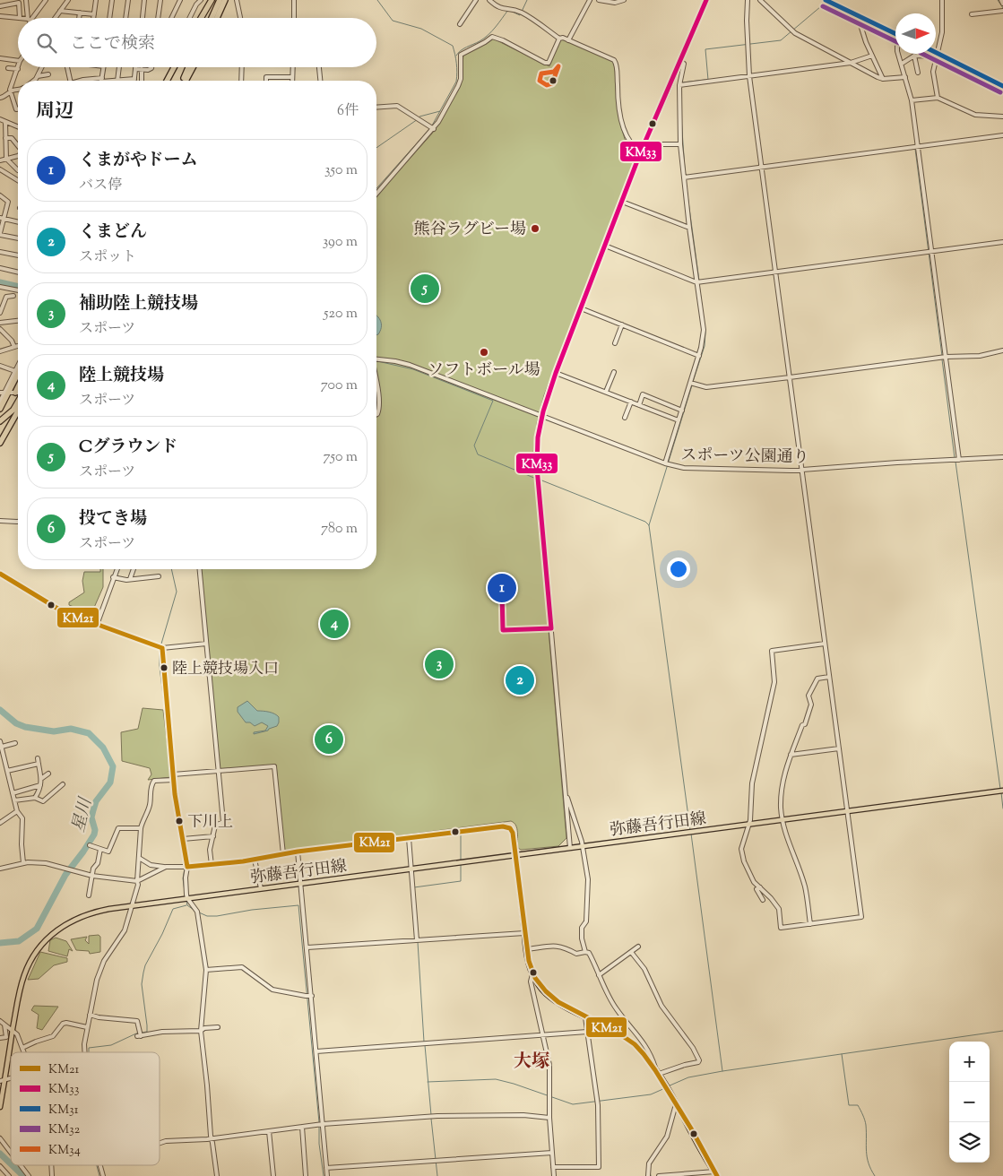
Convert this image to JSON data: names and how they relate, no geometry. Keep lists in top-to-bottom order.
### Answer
{
  "streets": {
    "main road": ["弥藤吾行田線"],
    "street": ["スポーツ公園通り"]
  },
  "districts": ["大塚"],
  "water": ["星川"],
  "places": [
    "熊谷ラグビー場",
    "ソフトボール場",
    "陸上競技場入口",
    "下川上"
  ],
  "lines": [
    "transit line KM33",
    "transit line KM31",
    "transit line KM32",
    "transit line KM34",
    "transit line KM21"
  ],
  "legend": [
    "KM21",
    "KM33",
    "KM31",
    "KM32",
    "KM34"
  ],
  "north": "right",
  "page": {
    "search": "ここで検索",
    "heading": ["周辺", "6件"],
    "list": [
      {
        "mark": "1",
        "name": "くまがやドーム",
        "note": "バス停",
        "value": "350 m"
      },
      {
        "mark": "2",
        "name": "くまどん",
        "note": "スポット",
        "value": "390 m"
      },
      {
        "mark": "3",
        "name": "補助陸上競技場",
        "note": "スポーツ",
        "value": "520 m"
      },
      {
        "mark": "4",
        "name": "陸上競技場",
        "note": "スポーツ",
        "value": "700 m"
      },
      {
        "mark": "5",
        "name": "Cグラウンド",
        "note": "スポーツ",
        "value": "750 m"
      },
      {
        "mark": "6",
        "name": "投てき場",
        "note": "スポーツ",
        "value": "780 m"
      }
    ],
    "pins": [
      "5",
      "1",
      "4",
      "3",
      "2",
      "6"
    ],
    "map_buttons": ["+", "−"]
  }
}
